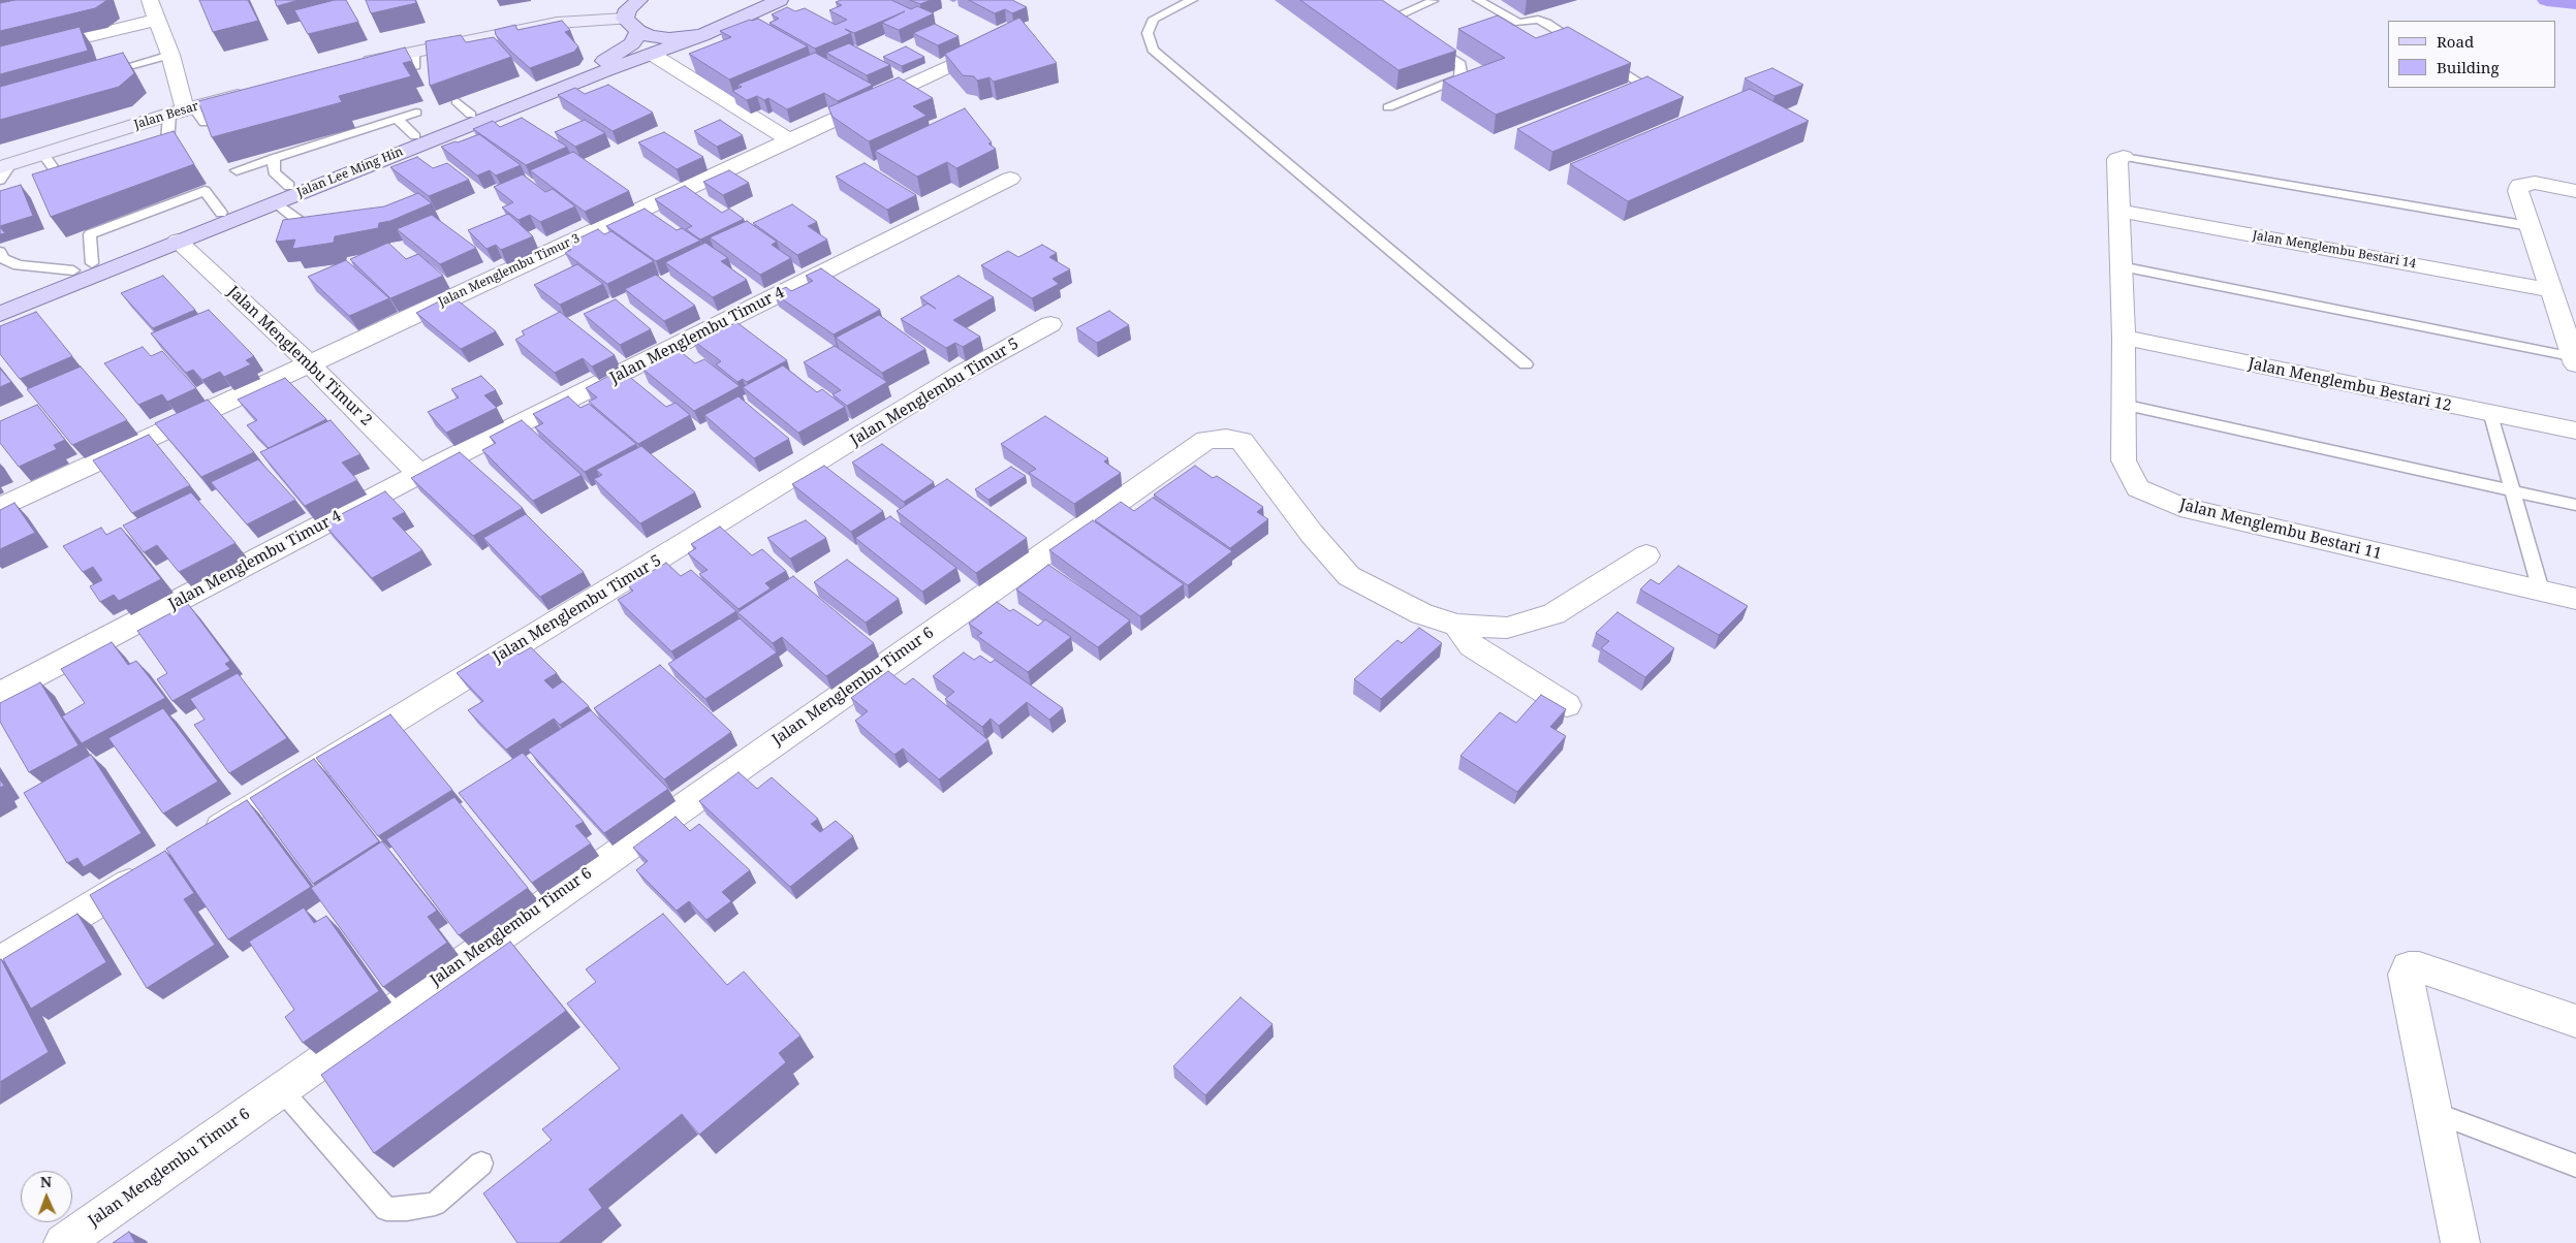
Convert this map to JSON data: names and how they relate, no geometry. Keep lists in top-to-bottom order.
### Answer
{
  "streets": {
    "main road": ["Jalan Besar", "Jalan Lee Ming Hin"],
    "street": [
      "Jalan Menglembu Bestari 14",
      "Jalan Menglembu Timur 3",
      "Jalan Menglembu Timur 4",
      "Jalan Menglembu Timur 2",
      "Jalan Menglembu Bestari 12",
      "Jalan Menglembu Timur 5",
      "Jalan Menglembu Bestari 11",
      "Jalan Menglembu Timur 6"
    ]
  },
  "crossings": [
    ["Jalan Lee Ming Hin", "Jalan Menglembu Timur 2"],
    ["Jalan Menglembu Bestari 14", "Jalan Menglembu Bestari 11"],
    ["Jalan Menglembu Timur 3", "Jalan Menglembu Timur 2"],
    ["Jalan Menglembu Timur 4", "Jalan Menglembu Timur 2"],
    ["Jalan Menglembu Bestari 12", "Jalan Menglembu Bestari 11"]
  ],
  "legend": ["Road", "Building"],
  "north": "top"
}
